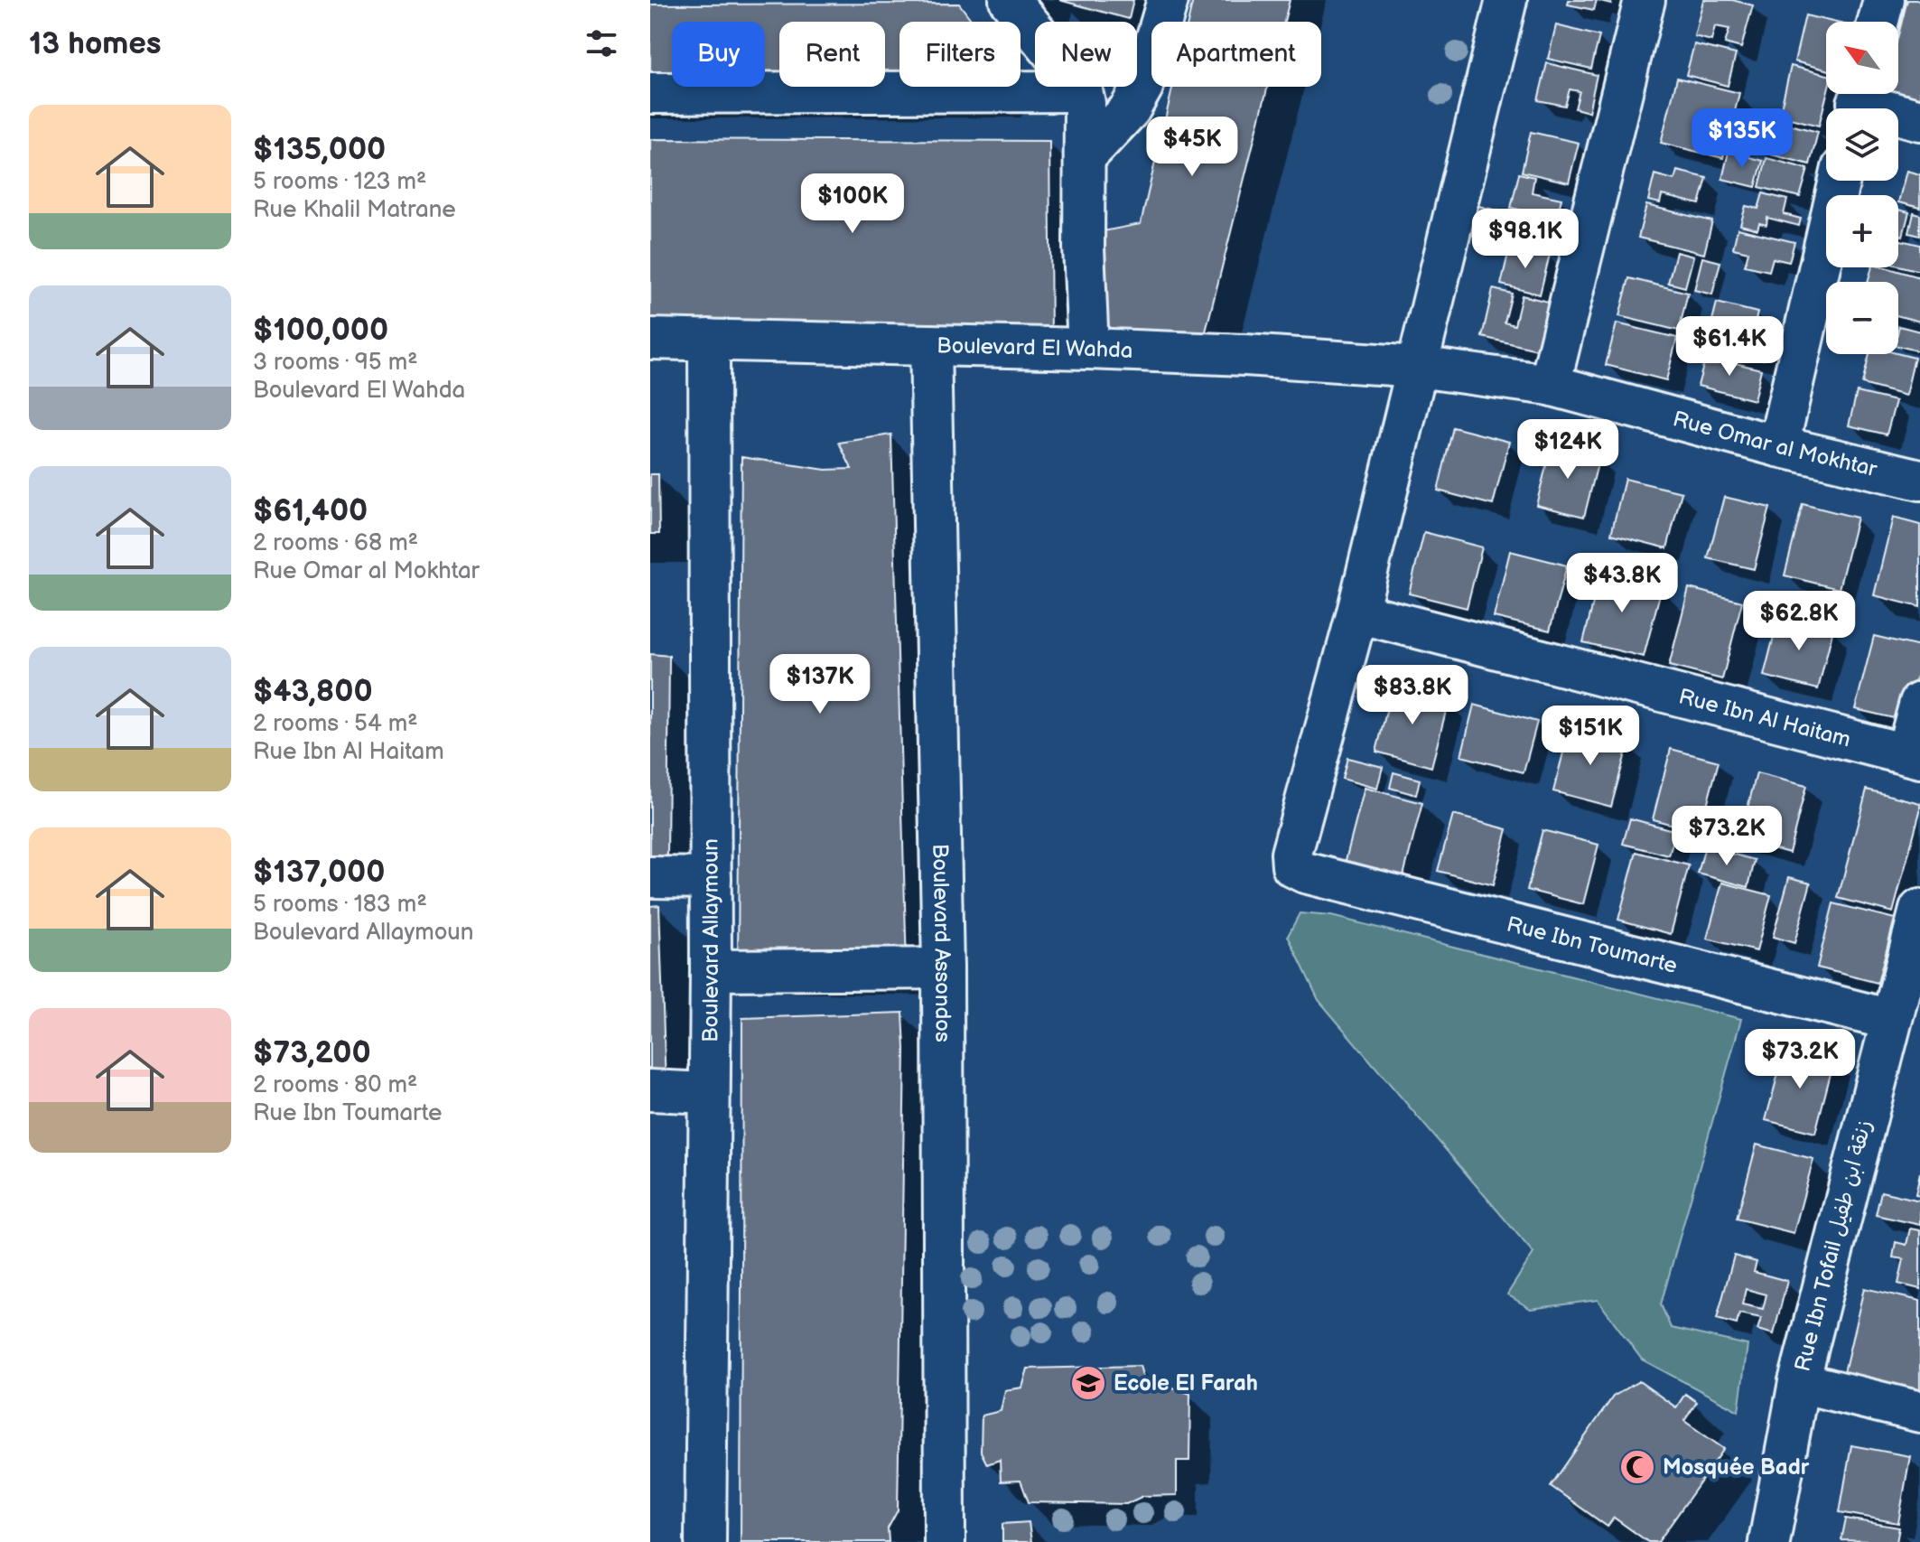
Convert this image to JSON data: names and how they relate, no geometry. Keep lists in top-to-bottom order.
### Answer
{
  "streets": {
    "street": [
      "Boulevard El Wahda",
      "Rue Omar al Mokhtar",
      "Rue Ibn Al Haitam",
      "Boulevard Allaymoun",
      "Boulevard Assondos",
      "Rue Ibn Toumarte",
      "Rue Ibn Tofail زنقة ابن طفيل"
    ]
  },
  "crossings": [
    ["Boulevard El Wahda", "Rue Omar al Mokhtar"],
    ["Boulevard El Wahda", "Boulevard Allaymoun"],
    ["Boulevard El Wahda", "Boulevard Assondos"],
    ["Rue Ibn Al Haitam", "Rue Ibn Toumarte"],
    ["Rue Ibn Toumarte", "Rue Ibn Tofail زنقة ابن طفيل"]
  ],
  "places": {
    "school or university": ["Ecole El Farah"],
    "mosque": ["Mosquée Badr"]
  },
  "north": "top left",
  "page": {
    "heading": "13 homes",
    "map_buttons": ["+", "−"],
    "chip": [
      "Buy",
      "Rent",
      "Filters",
      "New",
      "Apartment"
    ],
    "list": [
      {
        "name": "$135,000",
        "note": "5 rooms · 123 m² · Rue Khalil Matrane"
      },
      {
        "name": "$100,000",
        "note": "3 rooms · 95 m² · Boulevard El Wahda"
      },
      {
        "name": "$61,400",
        "note": "2 rooms · 68 m² · Rue Omar al Mokhtar"
      },
      {
        "name": "$43,800",
        "note": "2 rooms · 54 m² · Rue Ibn Al Haitam"
      },
      {
        "name": "$137,000",
        "note": "5 rooms · 183 m² · Boulevard Allaymoun"
      },
      {
        "name": "$73,200",
        "note": "2 rooms · 80 m² · Rue Ibn Toumarte"
      }
    ],
    "price": [
      "$135K",
      "$45K",
      "$100K",
      "$98.1K",
      "$61.4K",
      "$124K",
      "$43.8K",
      "$62.8K",
      "$137K",
      "$83.8K",
      "$151K",
      "$73.2K",
      "$73.2K"
    ]
  }
}
